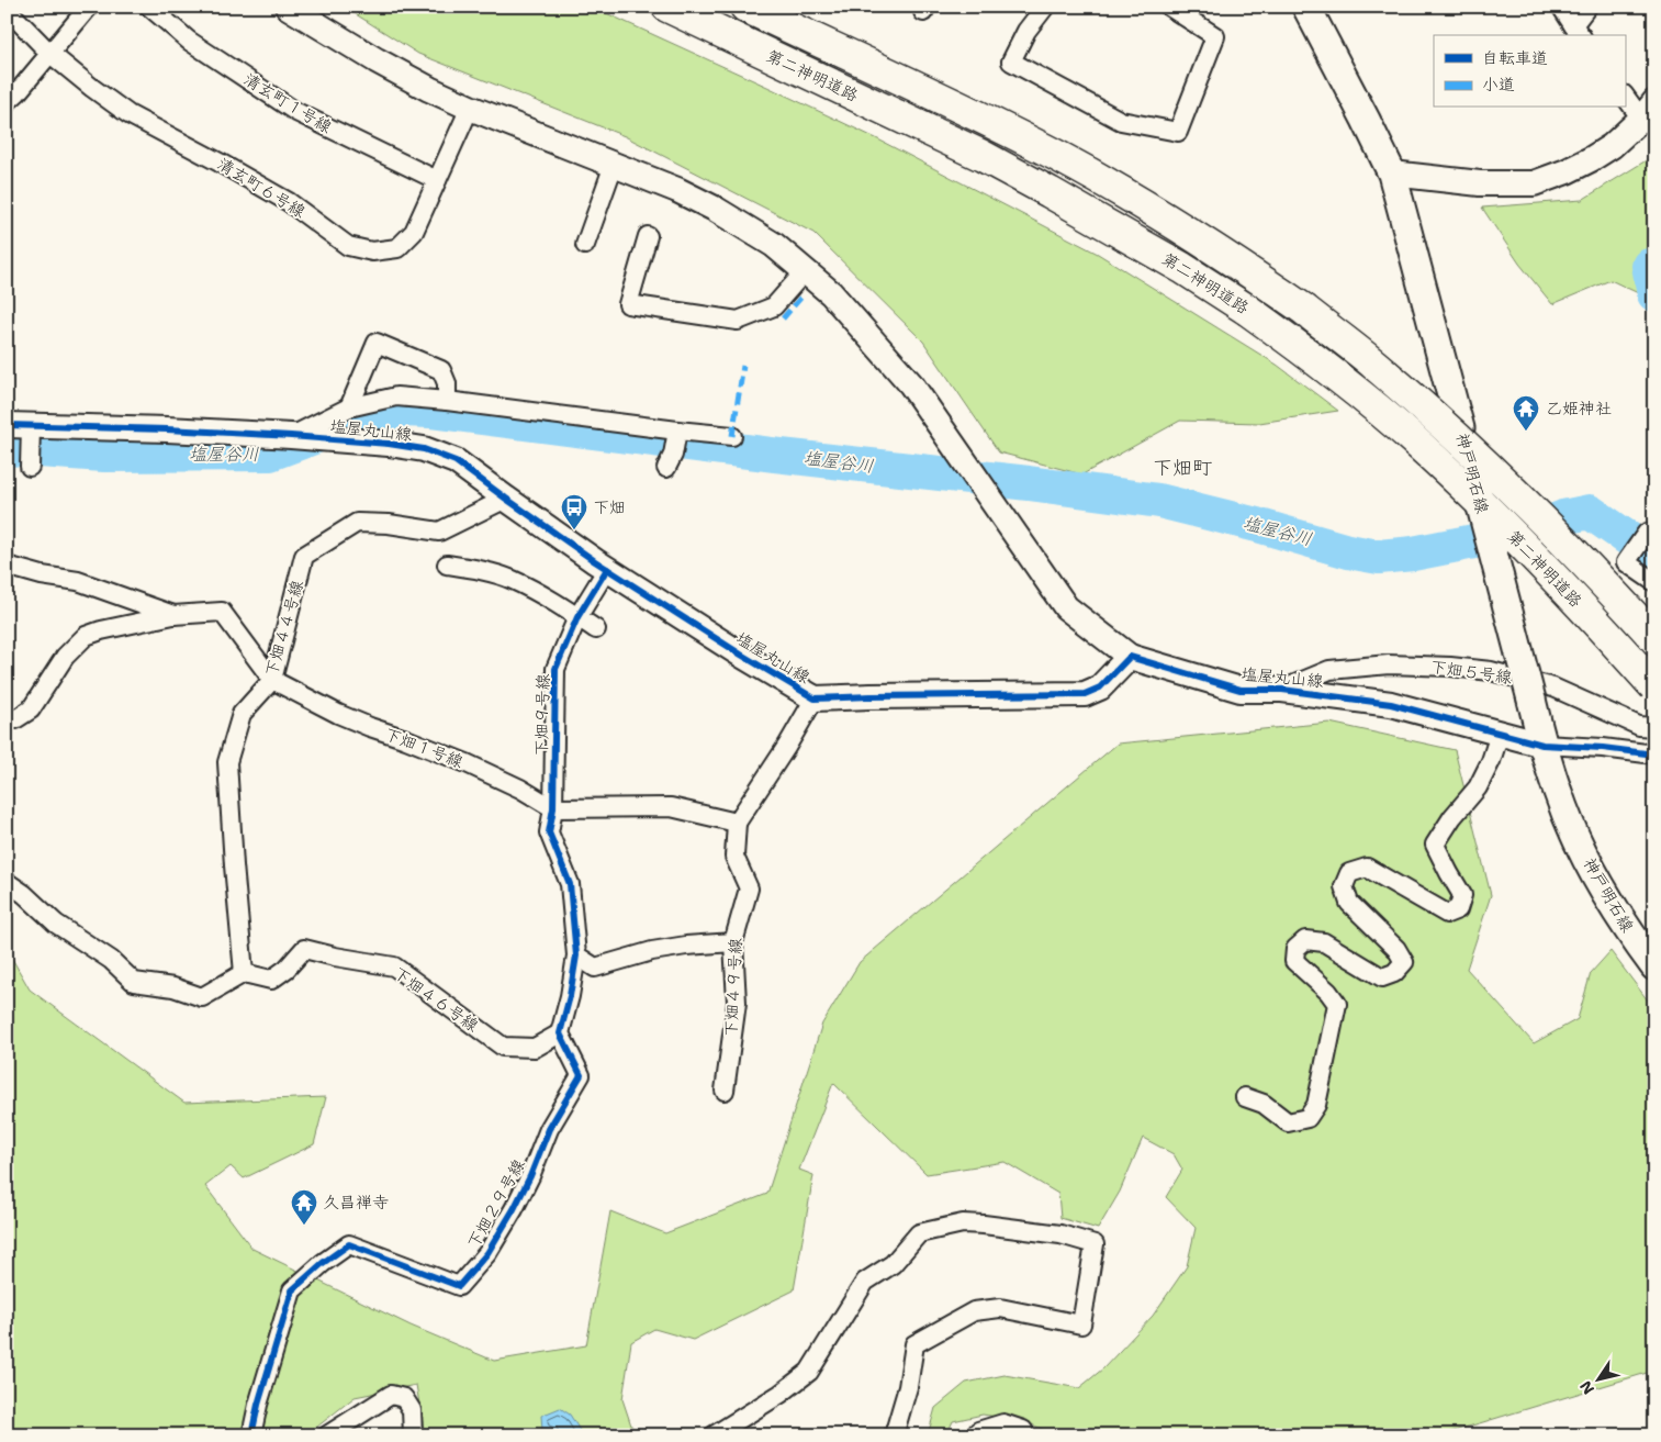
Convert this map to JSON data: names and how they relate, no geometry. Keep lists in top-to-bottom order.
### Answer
{
  "streets": {
    "highway": ["第二神明道路"],
    "main road": ["神戸明石線"],
    "street": [
      "清玄町１号線",
      "清玄町６号線",
      "塩屋丸山線",
      "下畑４４号線",
      "下畑５号線",
      "下畑９号線",
      "下畑１号線",
      "下畑４９号線",
      "下畑４６号線",
      "下畑２９号線"
    ]
  },
  "crossings": [
    ["清玄町１号線", "清玄町６号線"],
    ["清玄町６号線", "塩屋丸山線"],
    ["塩屋丸山線", "神戸明石線"],
    ["塩屋丸山線", "下畑４４号線"],
    ["塩屋丸山線", "下畑５号線"],
    ["塩屋丸山線", "下畑９号線"],
    ["下畑４４号線", "下畑１号線"],
    ["下畑４４号線", "下畑４６号線"],
    ["下畑９号線", "下畑１号線"],
    ["下畑４６号線", "下畑２９号線"]
  ],
  "districts": ["下畑町"],
  "water": ["塩屋谷川"],
  "places": {
    "temple": ["乙姫神社", "久昌禅寺"],
    "bus stop": ["下畑"]
  },
  "legend": ["自転車道", "小道"],
  "north": "bottom left"
}
